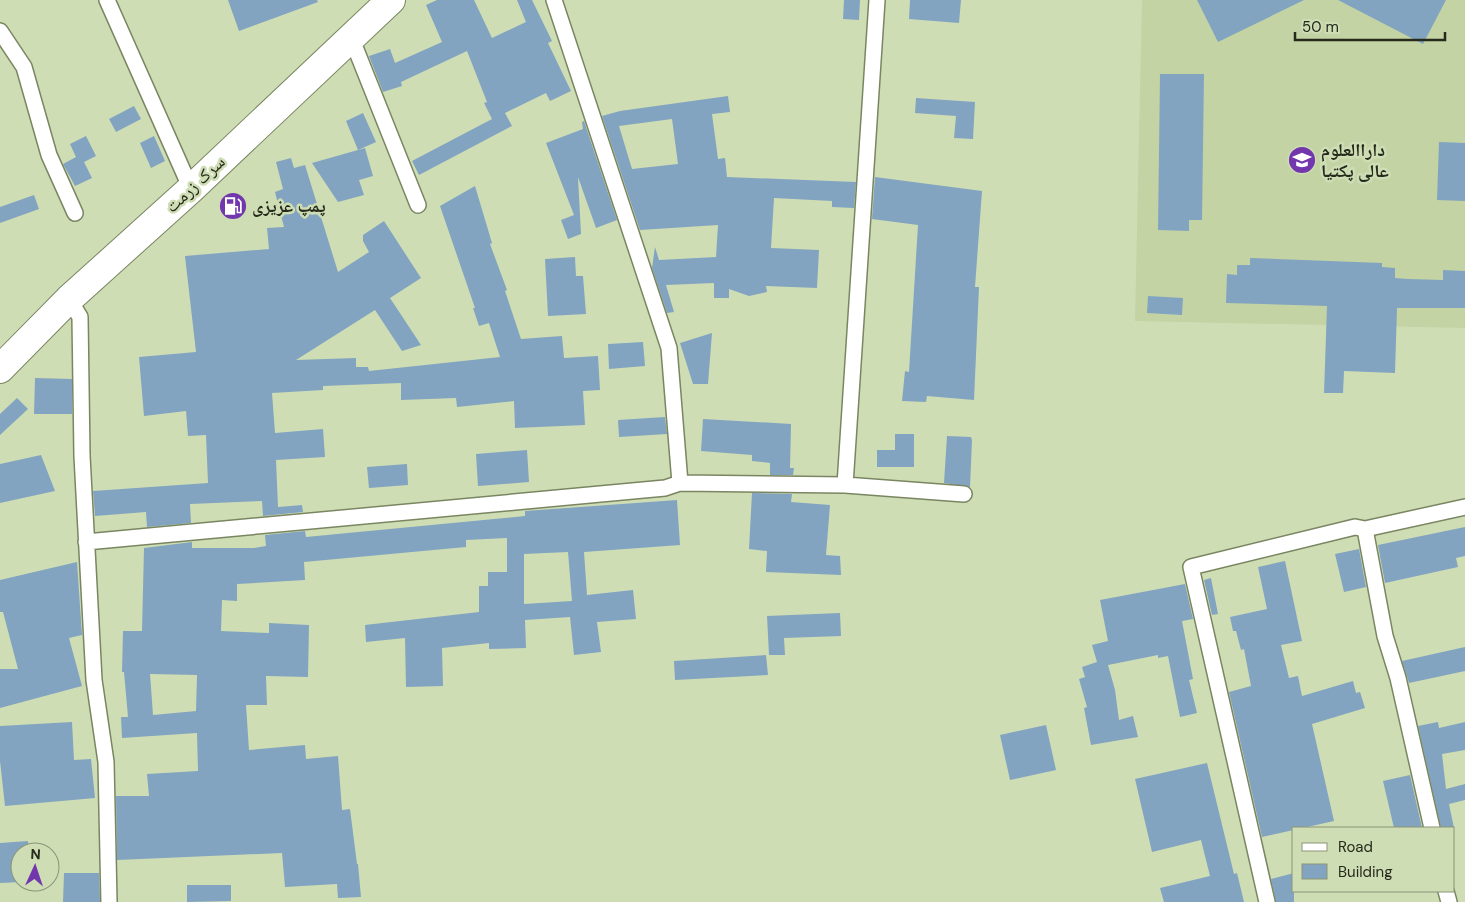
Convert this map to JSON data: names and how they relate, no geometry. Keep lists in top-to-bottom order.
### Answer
{
  "streets": {
    "highway": ["سرک زرمت"]
  },
  "places": {
    "school or university": ["داراالعلوم عالی پکتیا"],
    "fuel station": ["پمپ عزیزی"]
  },
  "legend": ["Road", "Building"],
  "scale_bar": "50 m",
  "north": "top"
}
